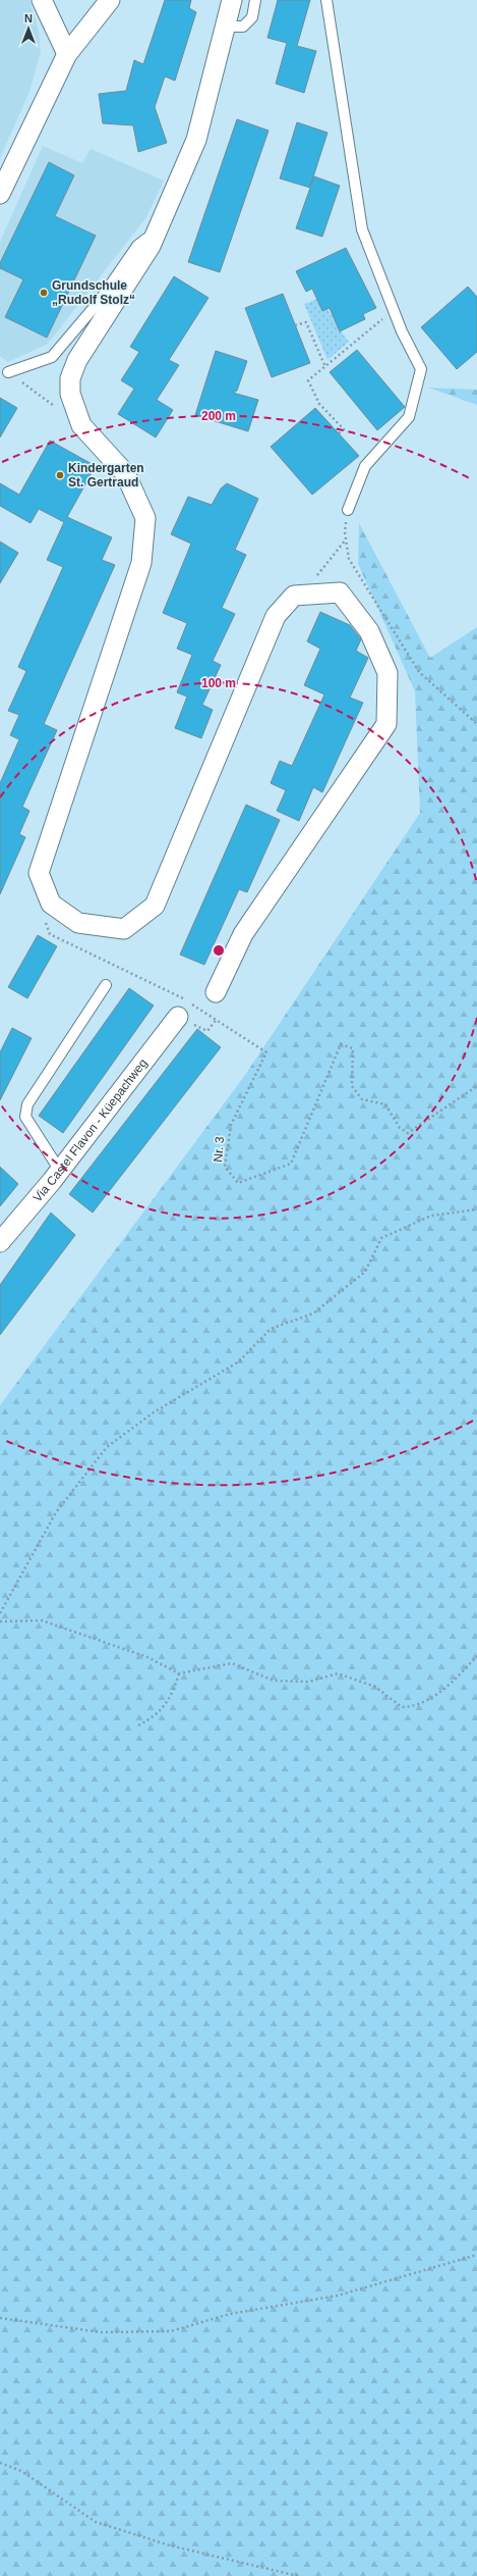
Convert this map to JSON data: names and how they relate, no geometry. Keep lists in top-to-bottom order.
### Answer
{
  "streets": {
    "street": ["Via Castel Flavon - Küepachweg"],
    "path": ["Nr. 3"]
  },
  "crossings": [
    ["Via Castel Flavon - Küepachweg", "Nr. 3"]
  ],
  "places": ["Grundschule „Rudolf Stolz“", "Kindergarten St. Gertraud"],
  "north": "top",
  "rings": ["200 m", "100 m"]
}
